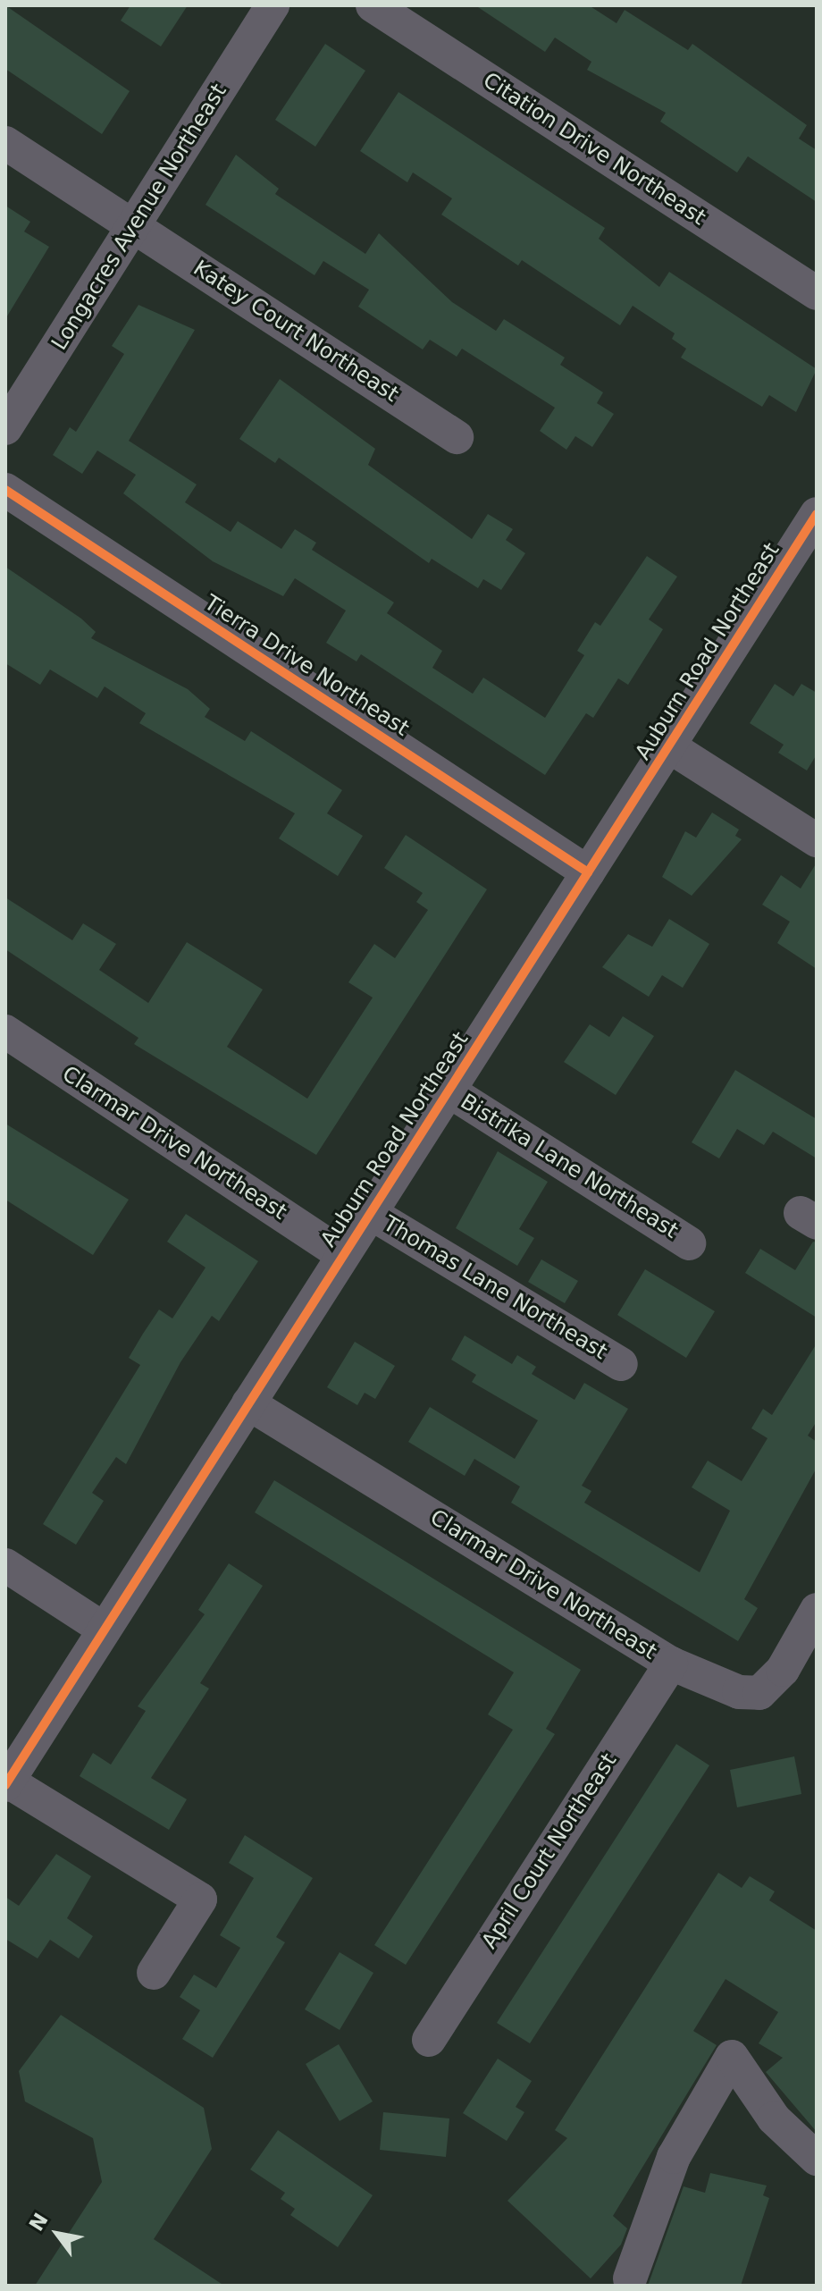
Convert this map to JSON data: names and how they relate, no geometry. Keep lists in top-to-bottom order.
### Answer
{
  "streets": {
    "street": [
      "Citation Drive Northeast",
      "Longacres Avenue Northeast",
      "Katey Court Northeast",
      "Auburn Road Northeast",
      "Tierra Drive Northeast",
      "Clarmar Drive Northeast",
      "Bistrika Lane Northeast",
      "Thomas Lane Northeast",
      "April Court Northeast"
    ]
  },
  "crossings": [
    ["Longacres Avenue Northeast", "Katey Court Northeast"],
    ["Auburn Road Northeast", "Tierra Drive Northeast"],
    ["Auburn Road Northeast", "Clarmar Drive Northeast"],
    ["Auburn Road Northeast", "Bistrika Lane Northeast"],
    ["Auburn Road Northeast", "Thomas Lane Northeast"],
    ["Clarmar Drive Northeast", "April Court Northeast"]
  ],
  "north": "top left"
}
